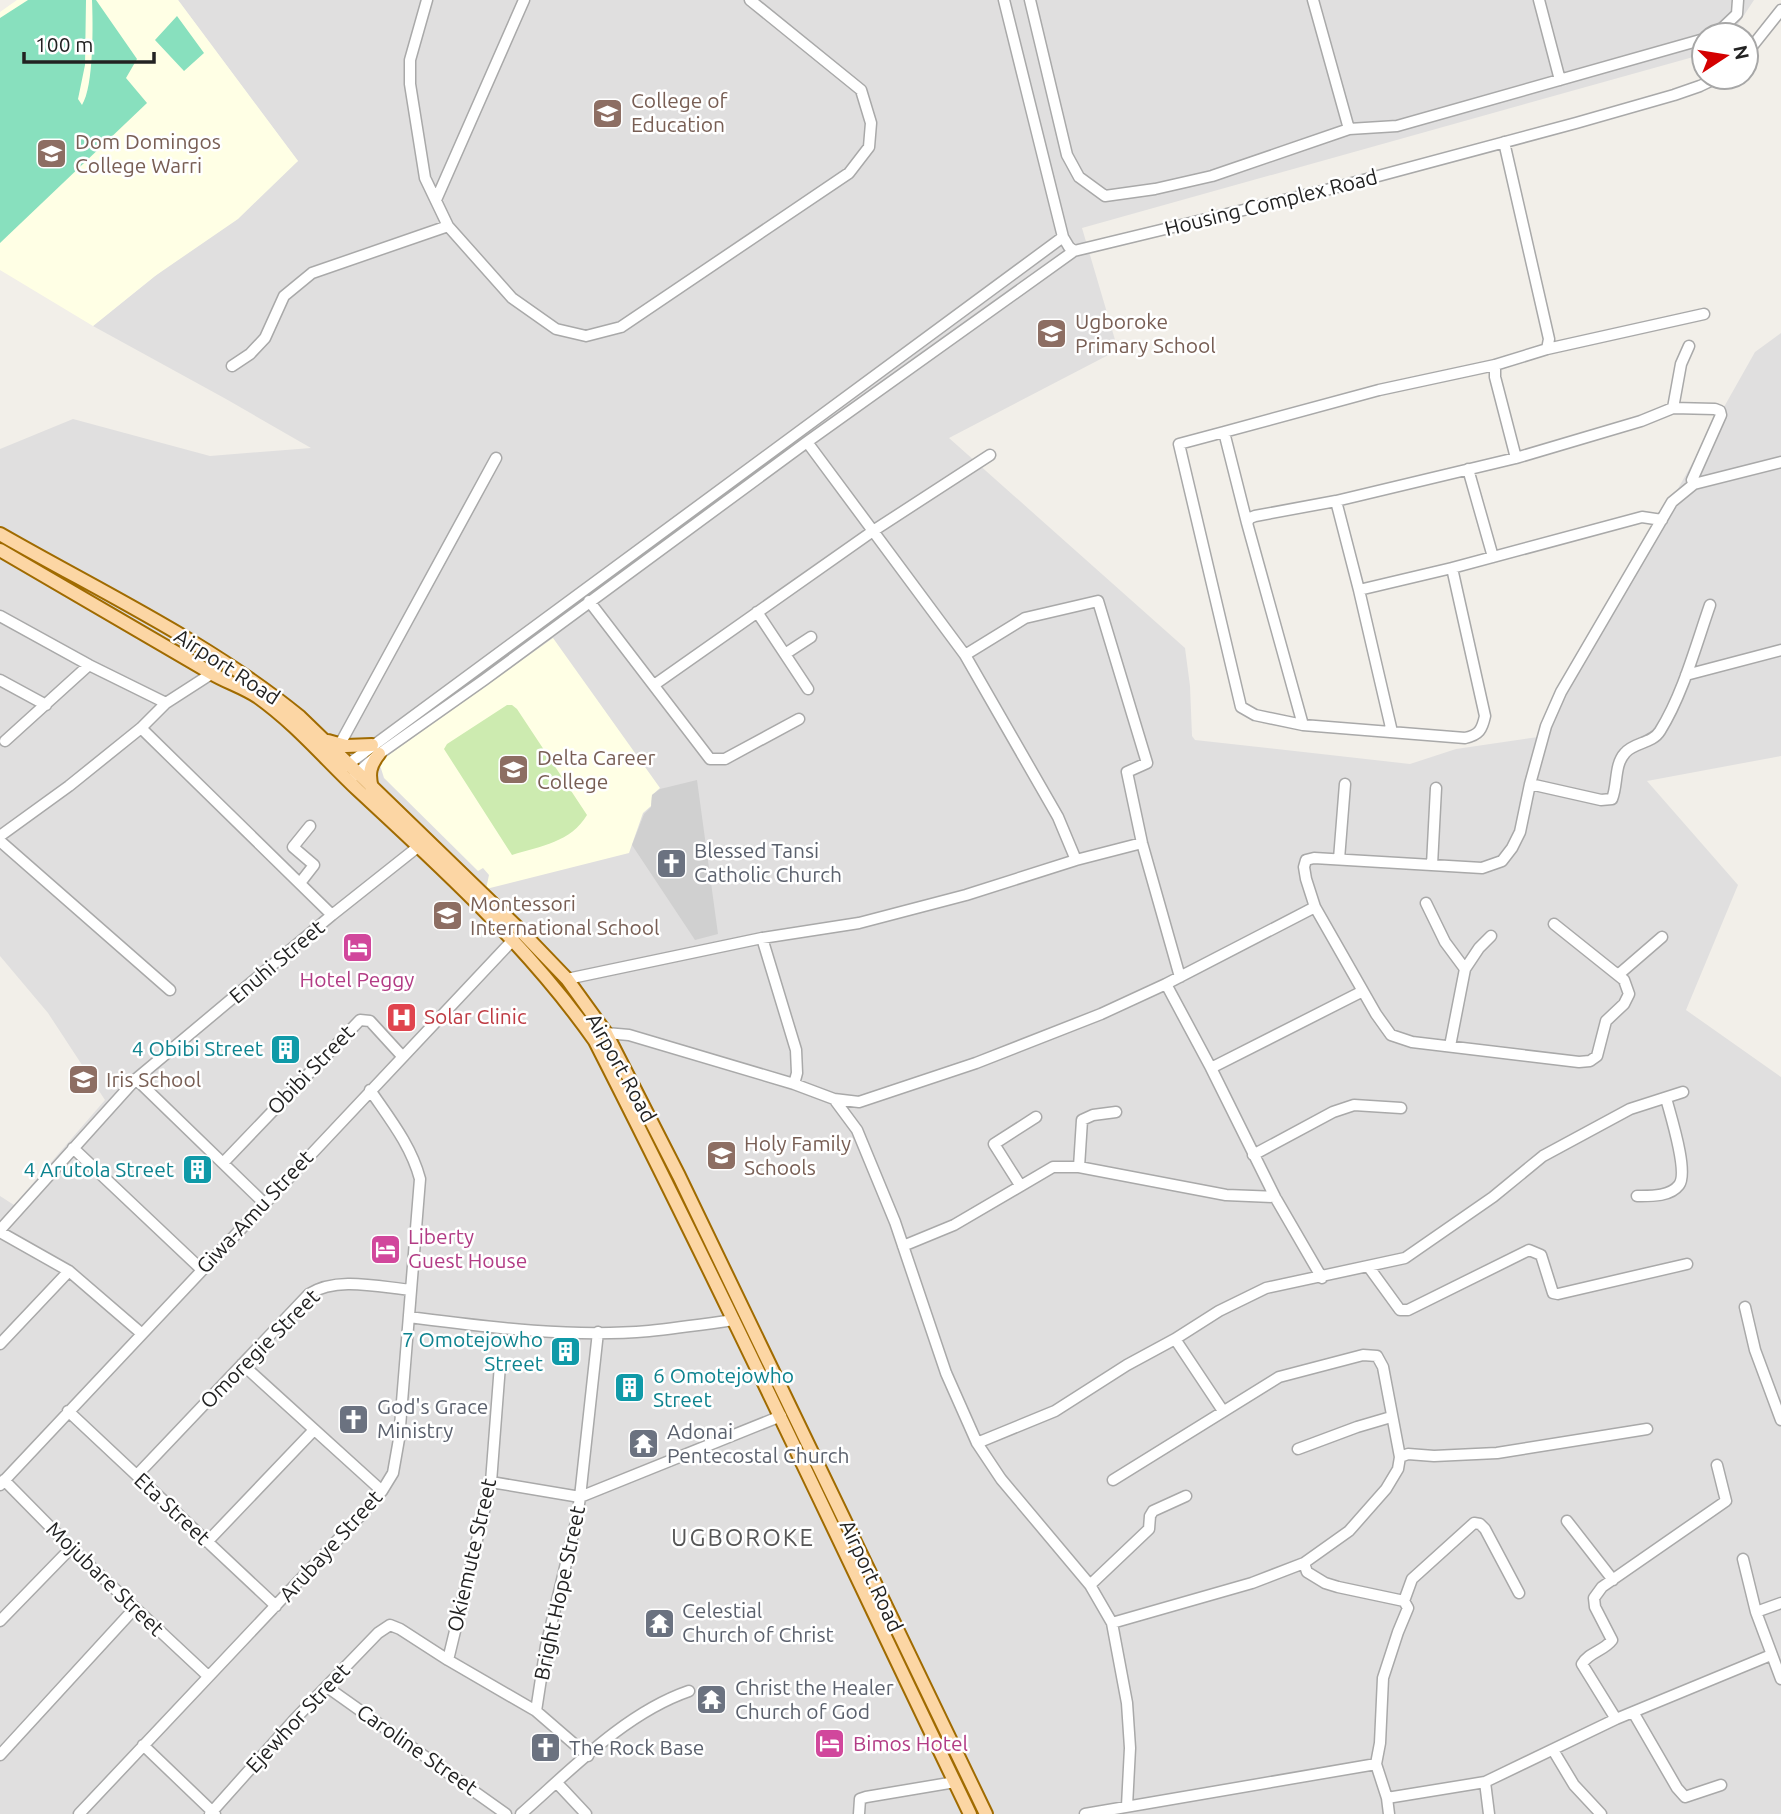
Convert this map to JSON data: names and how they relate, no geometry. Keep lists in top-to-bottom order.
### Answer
{
  "streets": {
    "main road": ["Airport Road"],
    "street": [
      "Housing Complex Road",
      "Enuhi Street",
      "Obibi Street",
      "Giwa-Amu Street",
      "Omoregie Street",
      "Eta Street",
      "Arubaye Street",
      "Okiemute Street",
      "Mojubare Street",
      "Bright Hope Street",
      "Ejewhor Street",
      "Caroline Street"
    ]
  },
  "crossings": [
    ["Airport Road", "Enuhi Street"],
    ["Airport Road", "Giwa-Amu Street"],
    ["Airport Road", "Bright Hope Street"],
    ["Obibi Street", "Giwa-Amu Street"],
    ["Giwa-Amu Street", "Eta Street"],
    ["Giwa-Amu Street", "Arubaye Street"],
    ["Giwa-Amu Street", "Mojubare Street"],
    ["Omoregie Street", "Eta Street"],
    ["Omoregie Street", "Arubaye Street"],
    ["Eta Street", "Arubaye Street"],
    ["Arubaye Street", "Mojubare Street"],
    ["Okiemute Street", "Ejewhor Street"],
    ["Ejewhor Street", "Caroline Street"]
  ],
  "districts": ["UGBOROKE"],
  "places": {
    "school or university": [
      "College of Education",
      "Dom Domingos College Warri",
      "Ugboroke Primary School",
      "Delta Career College",
      "Montessori International School",
      "Iris School",
      "Holy Family Schools"
    ],
    "church": ["Blessed Tansi Catholic Church", "God's Grace Ministry", "The Rock Base"],
    "hotel": ["Hotel Peggy", "Liberty Guest House", "Bimos Hotel"],
    "hospital": ["Solar Clinic"],
    "building": [
      "4 Obibi Street",
      "4 Arutola Street",
      "7 Omotejowho Street",
      "6 Omotejowho Street"
    ],
    "temple": ["Adonai Pentecostal Church", "Celestial Church of Christ", "Christ the Healer Church of God"]
  },
  "scale_bar": "100 m",
  "north": "right"
}
